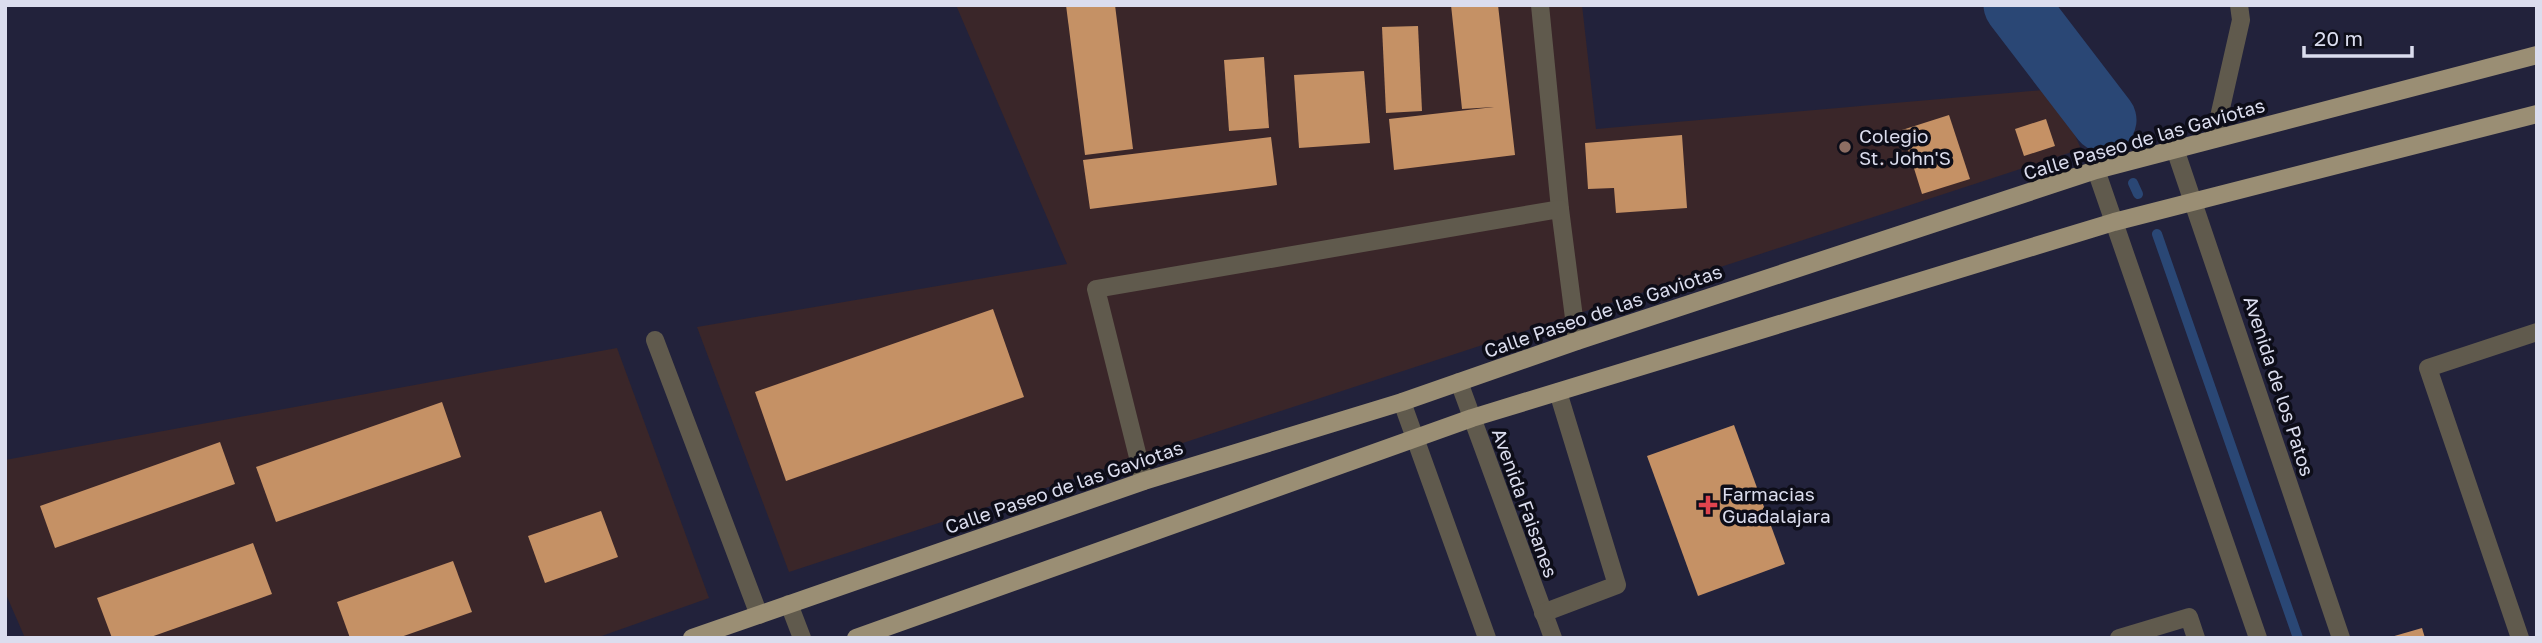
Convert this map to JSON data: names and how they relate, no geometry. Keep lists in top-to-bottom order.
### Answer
{
  "streets": {
    "main road": ["Calle Paseo de las Gaviotas"],
    "street": ["Avenida de los Patos", "Avenida Faisanes"]
  },
  "crossings": [
    ["Calle Paseo de las Gaviotas", "Avenida de los Patos"],
    ["Calle Paseo de las Gaviotas", "Avenida Faisanes"]
  ],
  "places": {
    "other": ["Colegio St. John'S"],
    "health": ["Farmacias Guadalajara"]
  },
  "scale_bar": "20 m"
}
